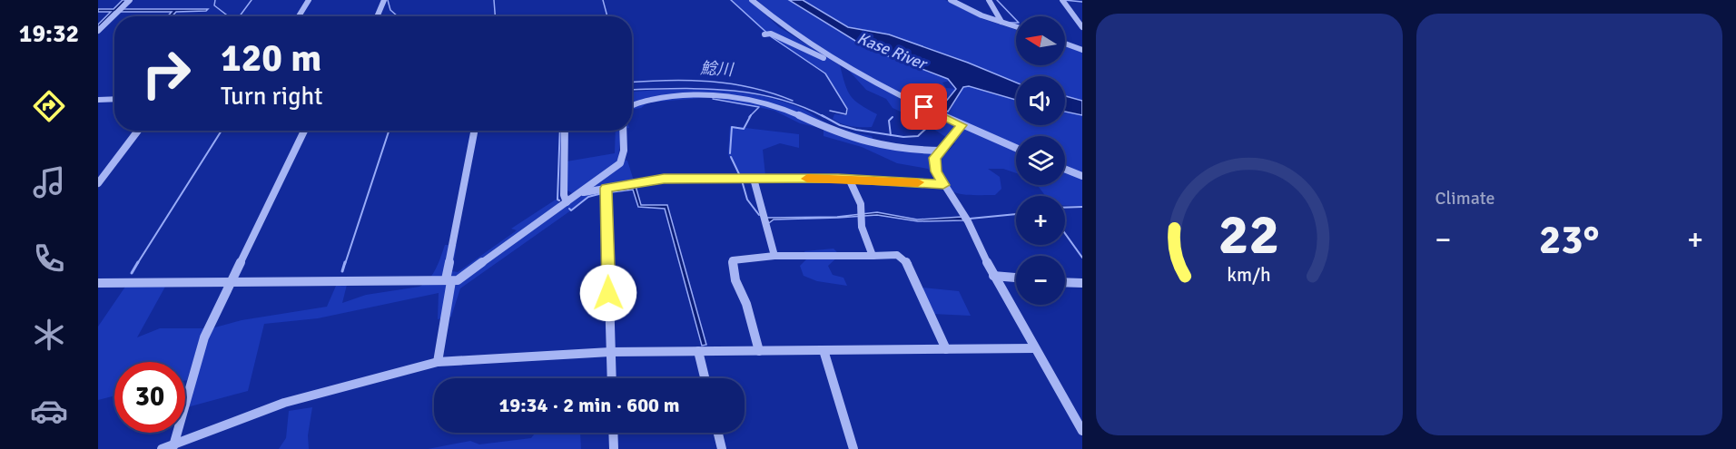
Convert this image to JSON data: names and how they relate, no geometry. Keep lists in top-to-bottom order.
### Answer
{
  "water": ["Kase River", "鯰川"],
  "north": "left",
  "page": {
    "tabs": "19:32",
    "tile": "Climate",
    "map_buttons": ["+", "−"],
    "turn": ["120 m", "Turn right"],
    "heat": ["−", "23°", "+"],
    "limit": "30",
    "trip": "19:34 · 2 min · 600 m",
    "gauge": ["22", "km/h"]
  }
}
